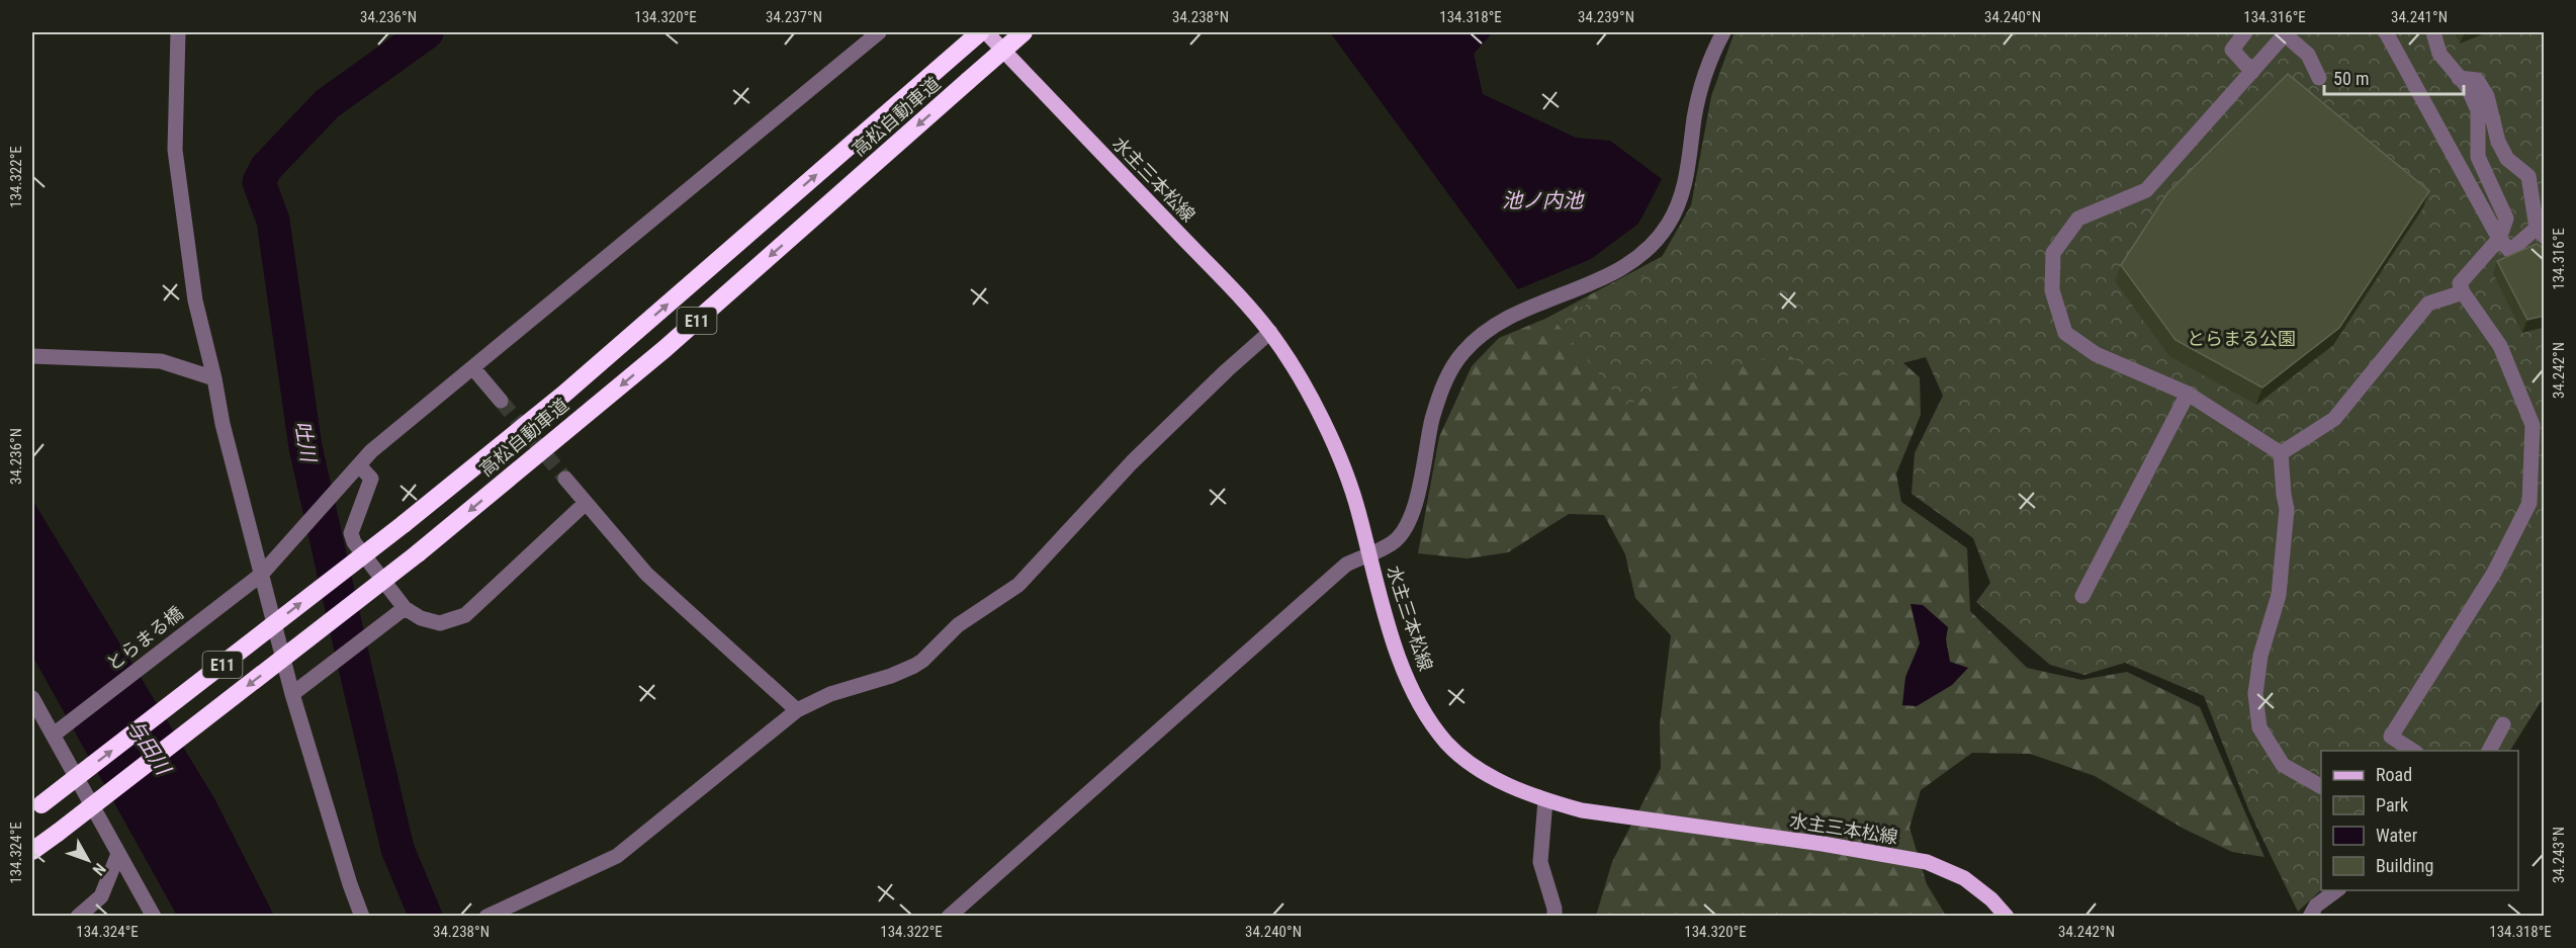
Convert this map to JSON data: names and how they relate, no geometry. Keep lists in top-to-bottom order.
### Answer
{
  "streets": {
    "highway": ["高松自動車道", "E11"],
    "main road": ["水主三本松線"],
    "street": ["とらまる橋"]
  },
  "water": ["池ノ内池", "吐川", "与田川"],
  "parks": ["とらまる公園"],
  "legend": [
    "Road",
    "Park",
    "Water",
    "Building"
  ],
  "scale_bar": "50 m",
  "north": "bottom right",
  "coordinates": [
    "34.236°N",
    "134.320°E",
    "34.237°N",
    "34.238°N",
    "134.318°E",
    "34.239°N",
    "34.240°N",
    "134.316°E",
    "34.241°N",
    "134.322°E",
    "34.242°N",
    "134.324°E",
    "34.243°N"
  ]
}
